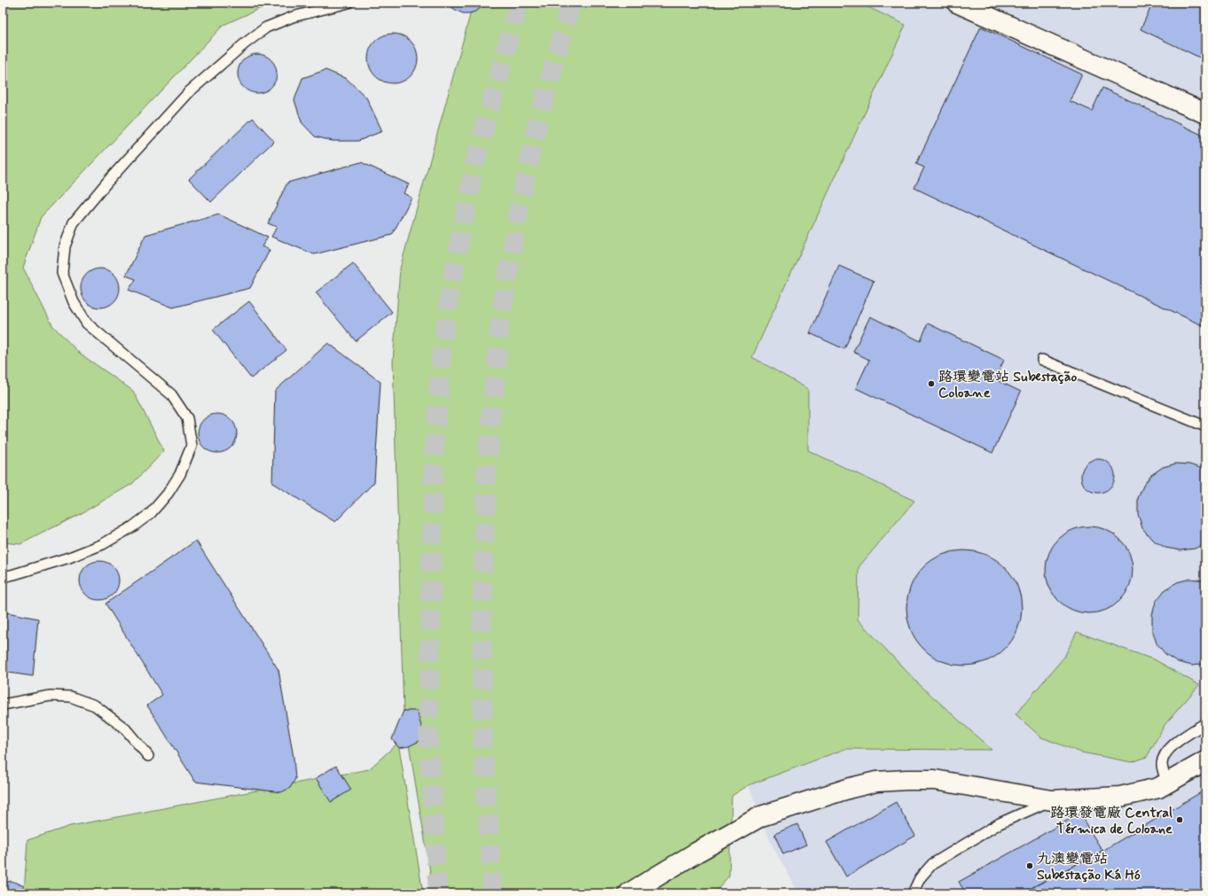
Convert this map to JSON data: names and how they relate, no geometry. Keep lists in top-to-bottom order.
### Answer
{
  "places": ["路環變電站 Subestação Coloane", "路環發電廠 Central Térmica de Coloane", "九澳變電站 Subestação Ká Hó"]
}
